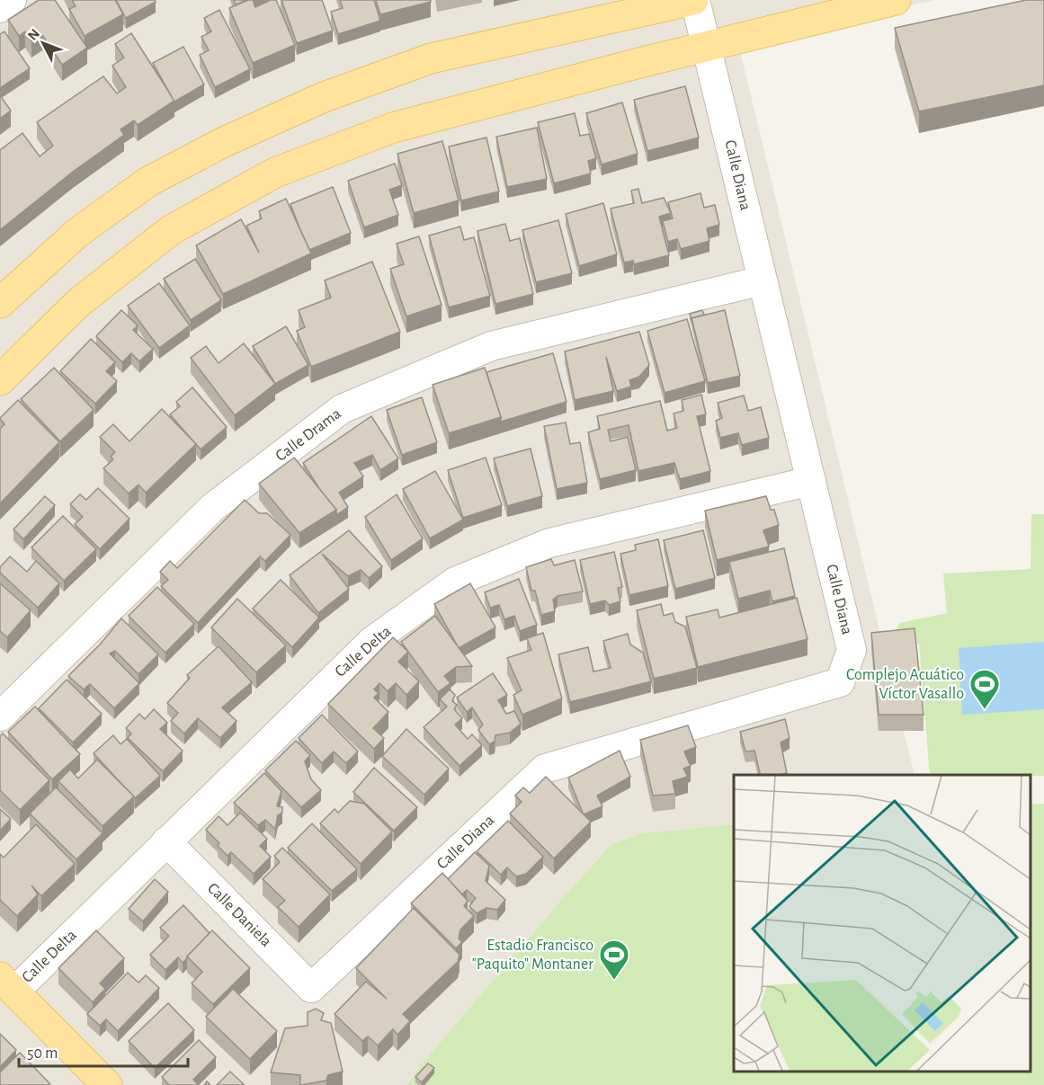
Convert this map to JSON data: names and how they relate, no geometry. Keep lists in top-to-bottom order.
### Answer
{
  "streets": {
    "street": [
      "Calle Diana",
      "Calle Drama",
      "Calle Delta",
      "Calle Daniela"
    ]
  },
  "crossings": [
    ["Calle Diana", "Calle Drama"],
    ["Calle Diana", "Calle Delta"],
    ["Calle Diana", "Calle Daniela"],
    ["Calle Delta", "Calle Daniela"]
  ],
  "places": {
    "sports": ["Complejo Acuático Víctor Vasallo", "Estadio Francisco \"Paquito\" Montaner"]
  },
  "scale_bar": "50 m",
  "north": "top left"
}
